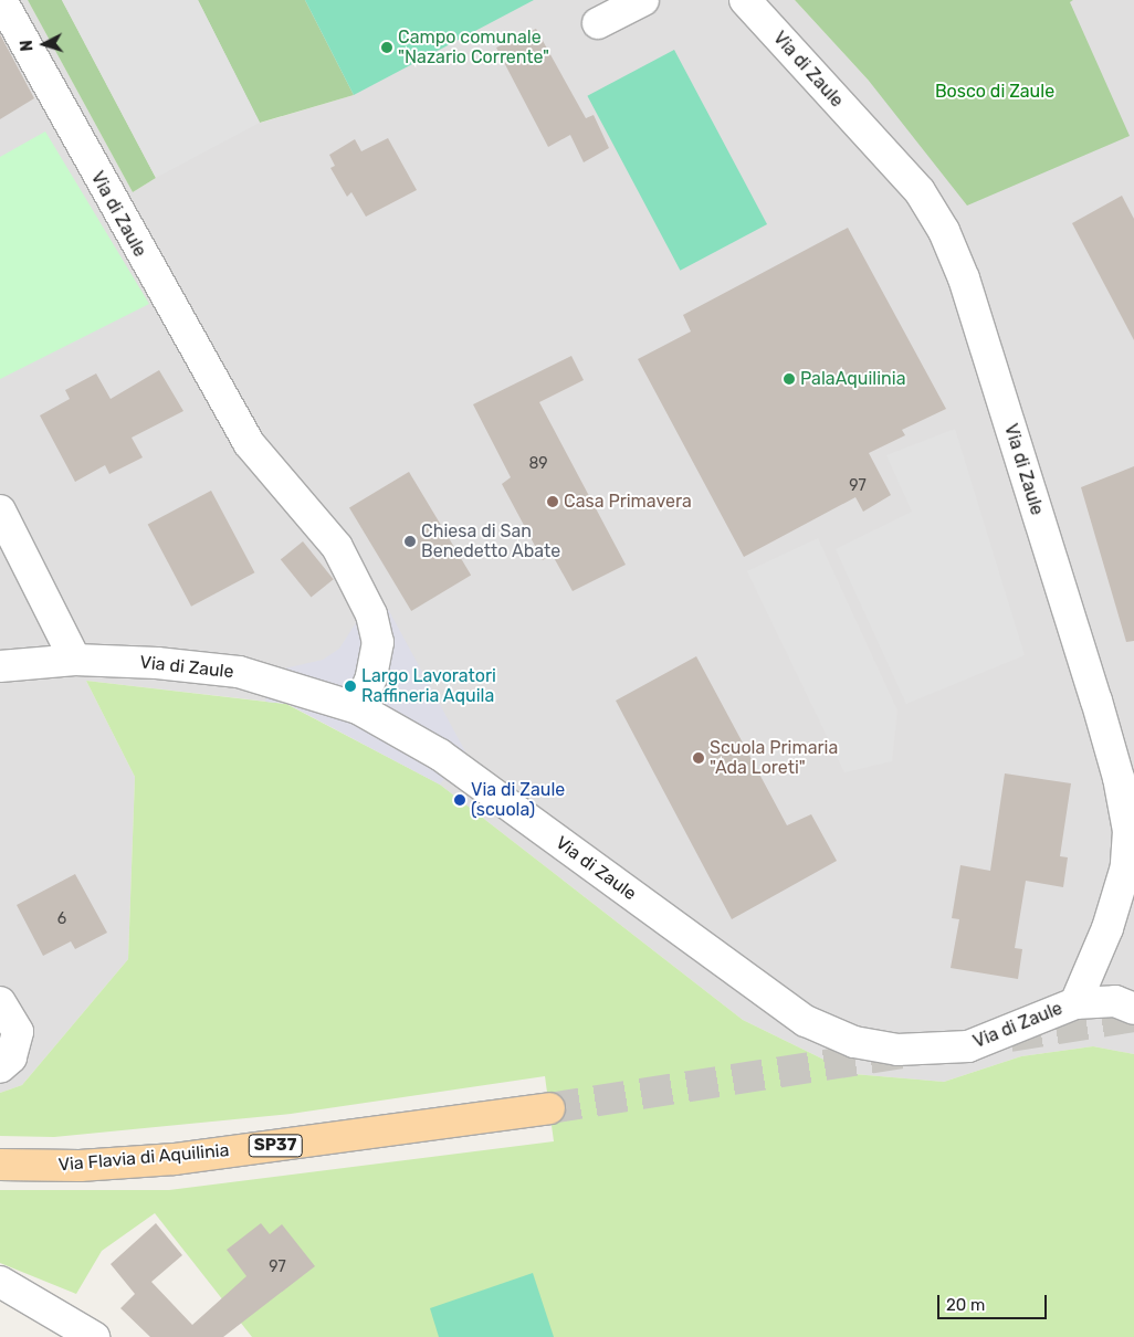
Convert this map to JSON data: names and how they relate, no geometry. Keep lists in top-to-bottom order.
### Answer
{
  "streets": {
    "main road": ["SP37", "Via Flavia di Aquilinia"],
    "street": ["Via di Zaule"]
  },
  "parks": ["Bosco di Zaule"],
  "places": [
    "Campo comunale \"Nazario Corrente\"",
    "PalaAquilinia",
    "Casa Primavera",
    "Chiesa di San Benedetto Abate",
    "Largo Lavoratori Raffineria Aquila",
    "Scuola Primaria \"Ada Loreti\"",
    "Via di Zaule (scuola)"
  ],
  "house_numbers": [
    "89",
    "97",
    "6",
    "97"
  ],
  "scale_bar": "20 m",
  "north": "left"
}
